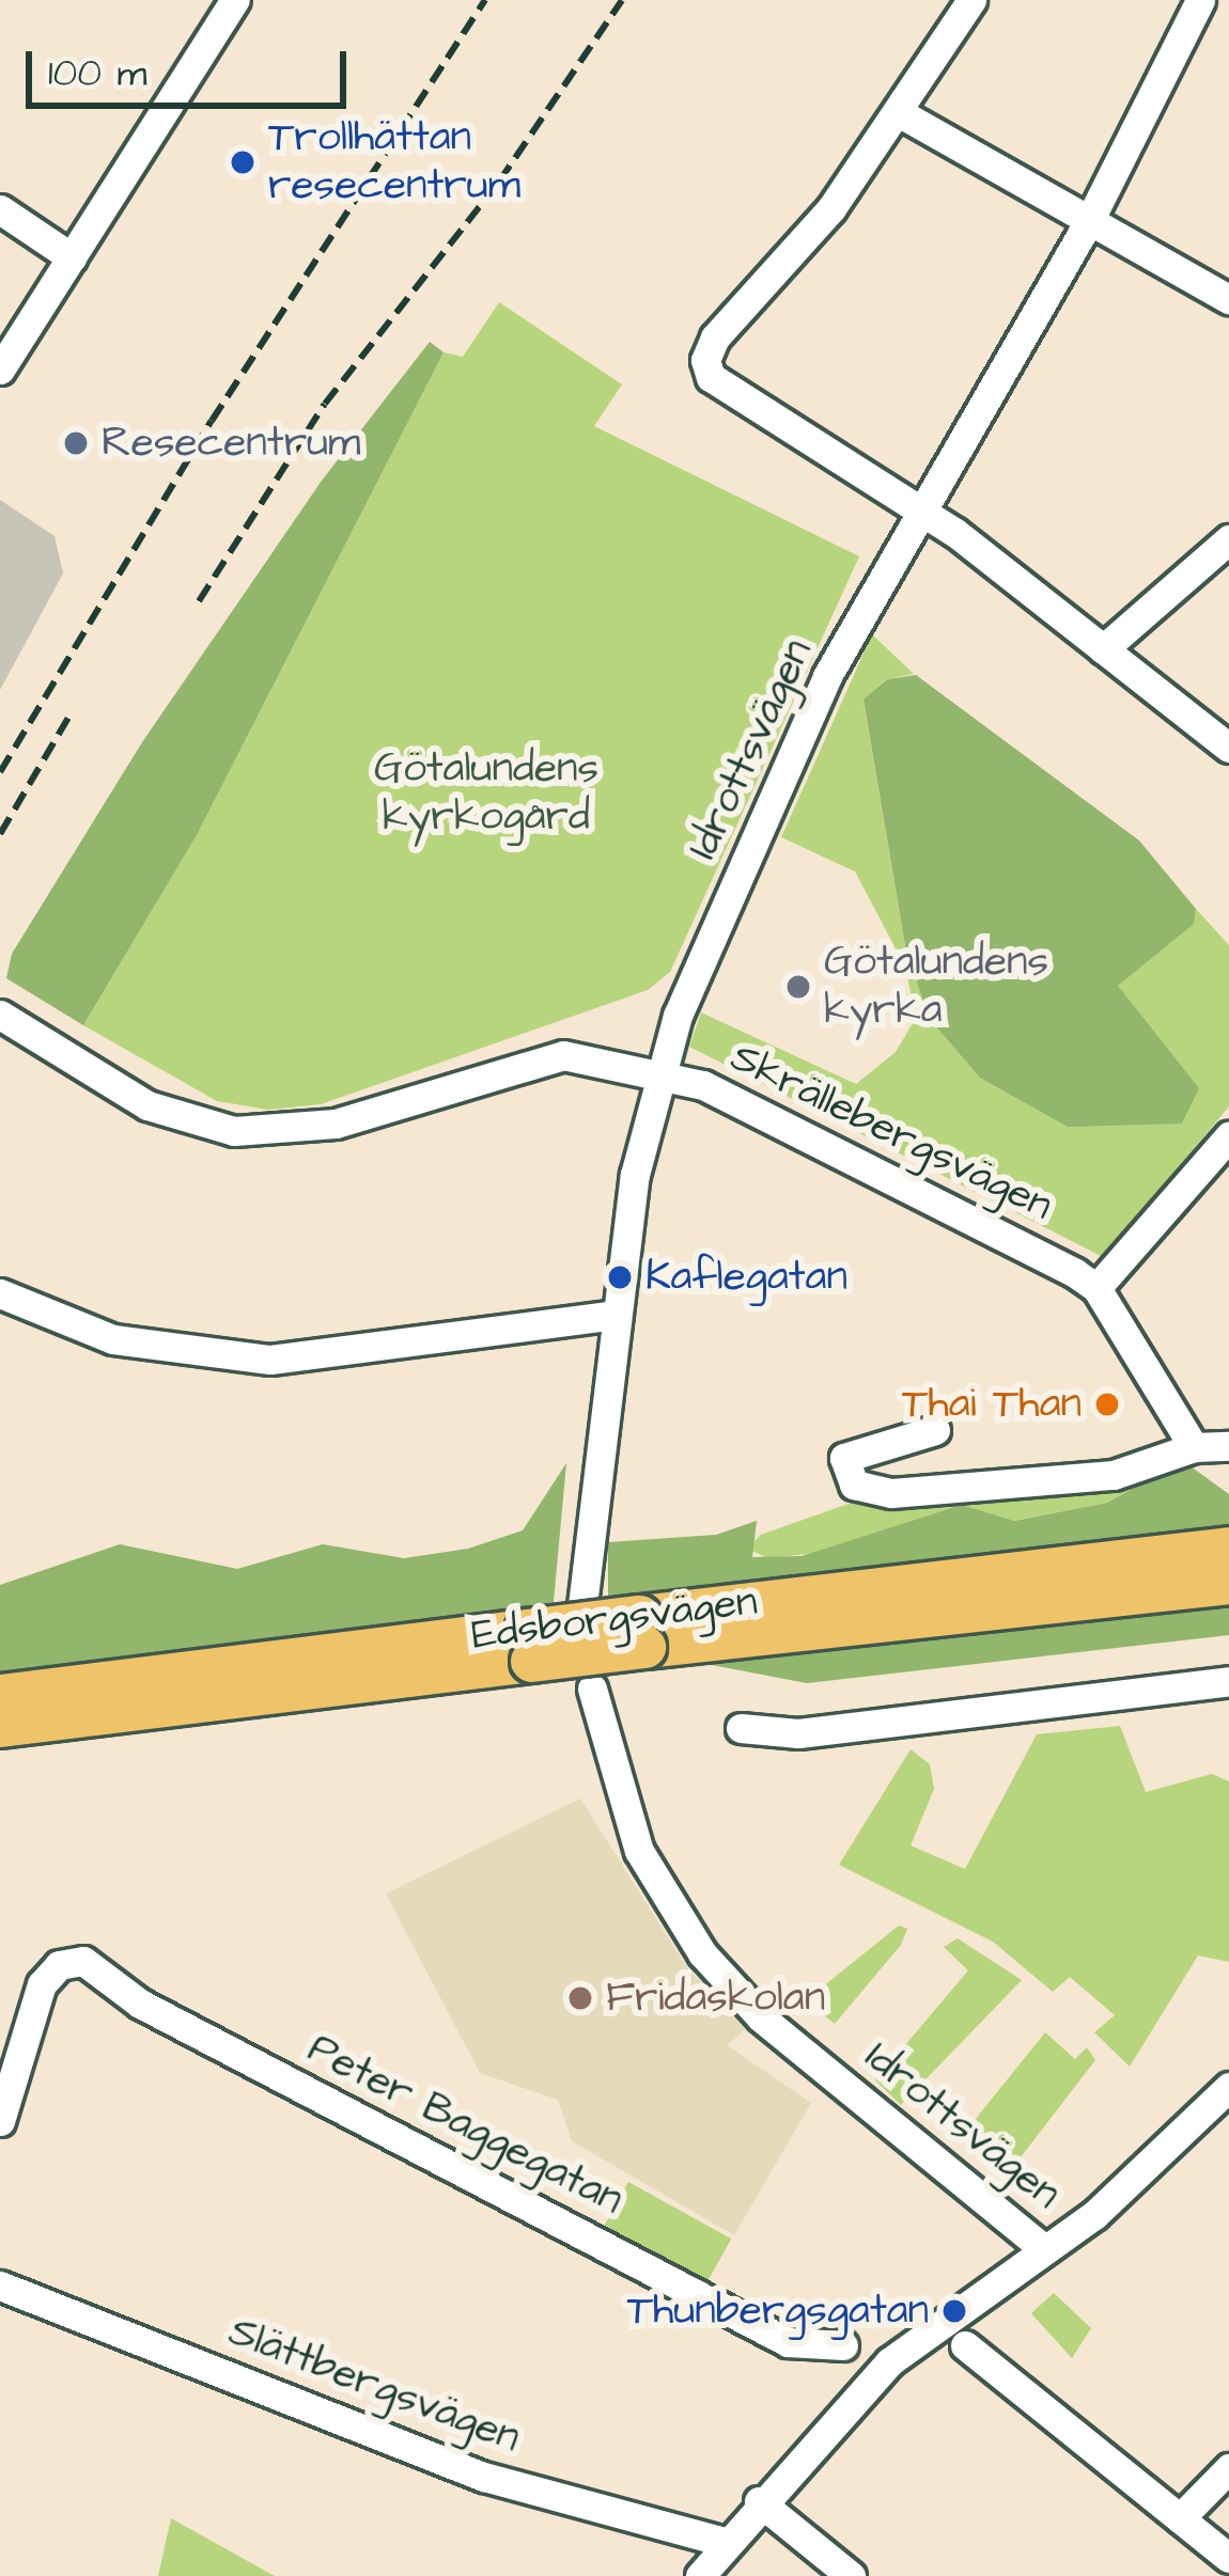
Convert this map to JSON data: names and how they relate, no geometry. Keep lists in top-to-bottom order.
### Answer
{
  "streets": {
    "highway": ["Edsborgsvägen"],
    "street": [
      "Idrottsvägen",
      "Skrällebergsvägen",
      "Peter Baggegatan",
      "Slättbergsvägen"
    ]
  },
  "crossings": [
    ["Idrottsvägen", "Skrällebergsvägen"]
  ],
  "parks": ["Götalundens kyrkogård"],
  "places": [
    "Trollhättan resecentrum",
    "Resecentrum",
    "Götalundens kyrka",
    "Kaflegatan",
    "Thai Than",
    "Fridaskolan",
    "Thunbergsgatan"
  ],
  "scale_bar": "100 m"
}
